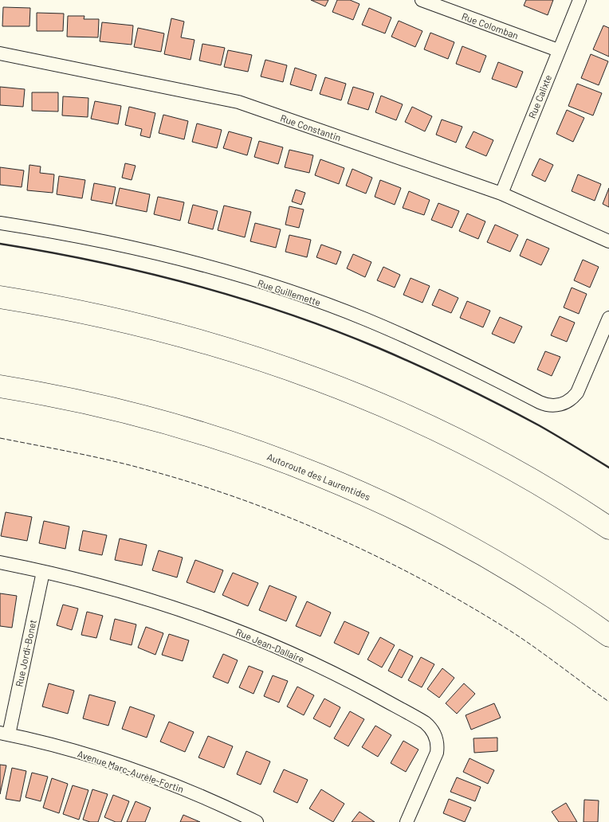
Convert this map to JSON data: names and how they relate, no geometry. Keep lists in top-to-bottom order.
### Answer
{
  "streets": {
    "highway": ["Autoroute des Laurentides"],
    "street": [
      "Rue Colomban",
      "Rue Calixte",
      "Rue Constantin",
      "Rue Guillemette",
      "Rue Jean-Dallaire",
      "Rue Jordi-Bonet",
      "Avenue Marc-Aurèle-Fortin"
    ]
  },
  "crossings": [
    ["Rue Colomban", "Rue Calixte"],
    ["Rue Calixte", "Rue Constantin"],
    ["Rue Jean-Dallaire", "Rue Jordi-Bonet"],
    ["Rue Jordi-Bonet", "Avenue Marc-Aurèle-Fortin"]
  ]
}
